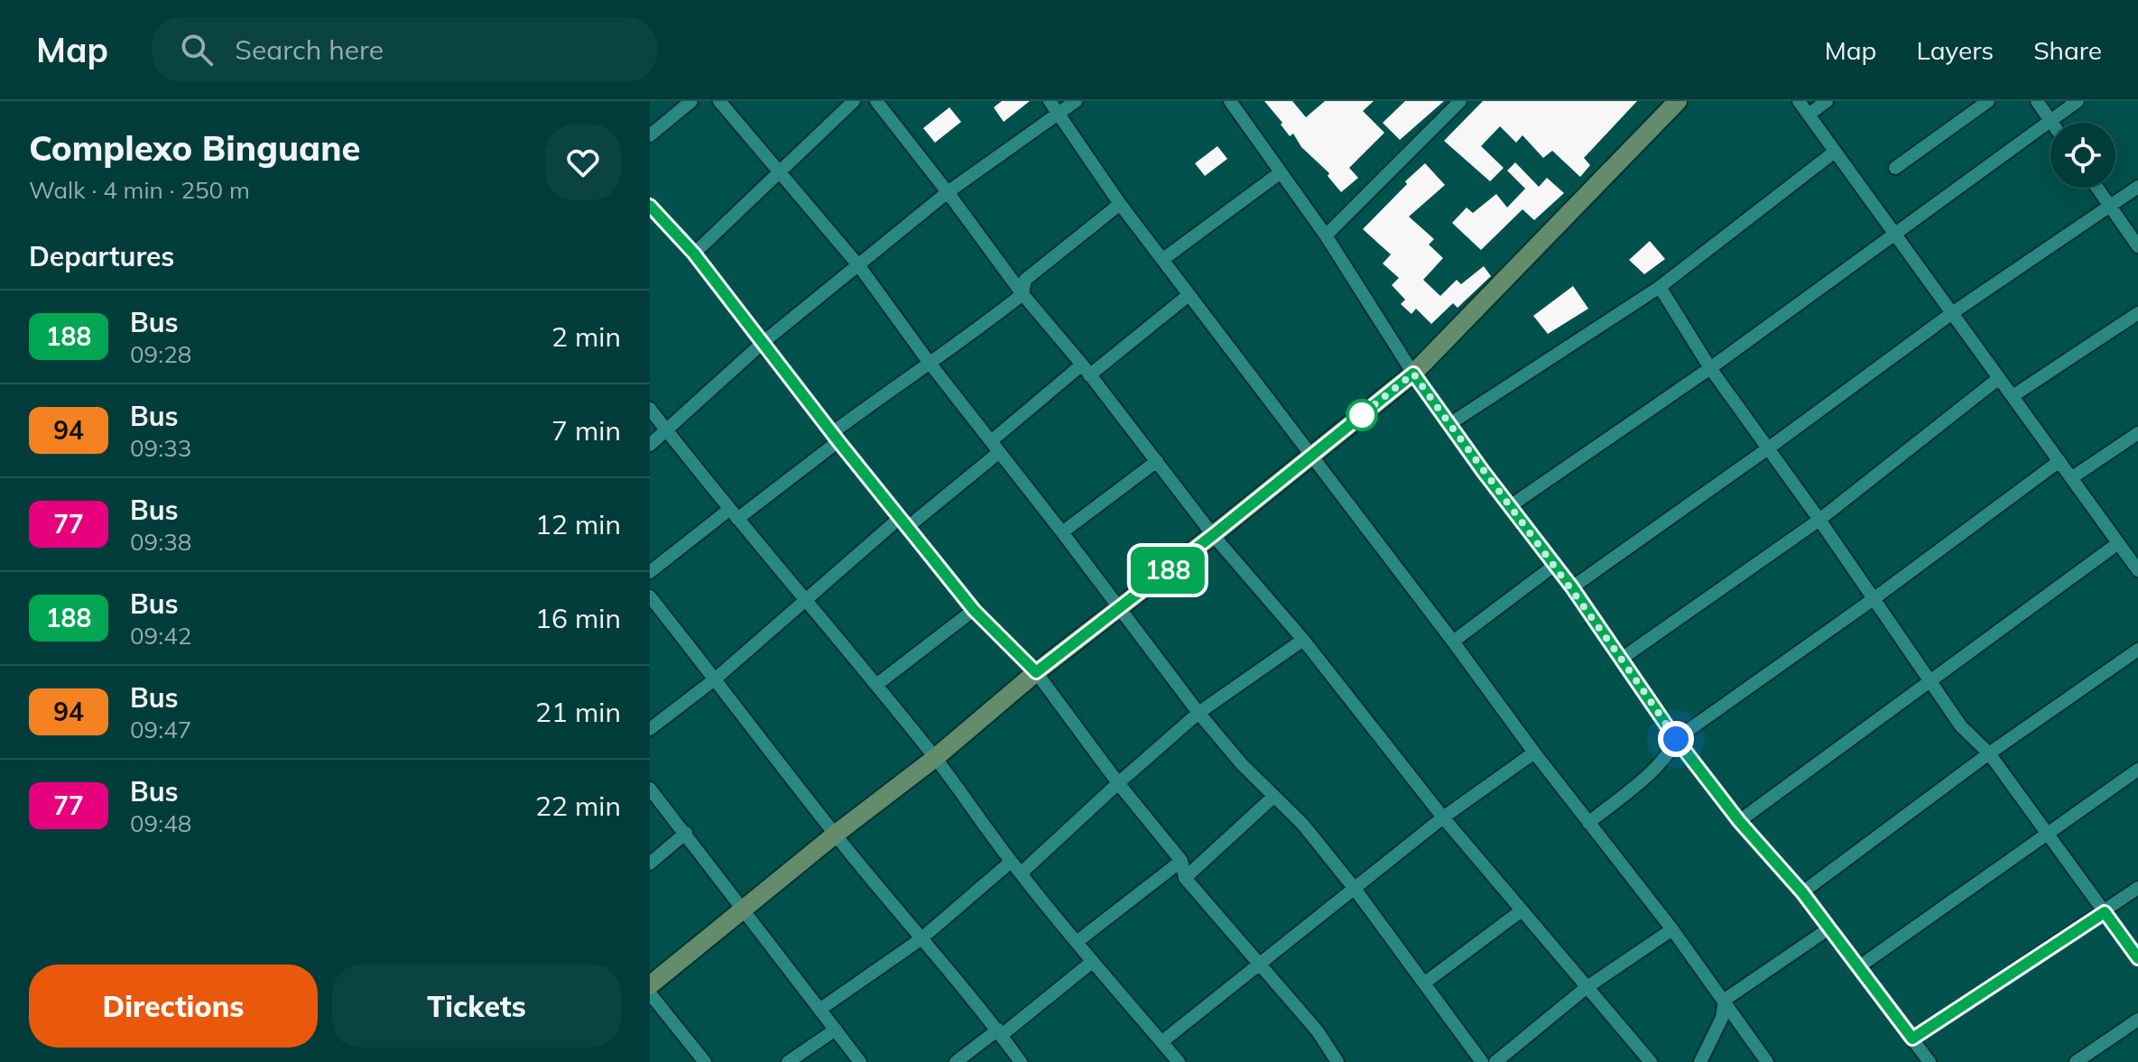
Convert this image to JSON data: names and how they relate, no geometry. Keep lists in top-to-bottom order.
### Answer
{
  "lines": ["bus line 188"],
  "page": {
    "header": "Map",
    "search": "Search here",
    "nav": ["Map", "Layers", "Share"],
    "heading": [
      ["Complexo Binguane", "Walk · 4 min · 250 m"],
      "Departures"
    ],
    "on_map": "188",
    "list": [
      {
        "mark": "188",
        "name": "Bus",
        "note": "09:28",
        "value": "2 min"
      },
      {
        "mark": "94",
        "name": "Bus",
        "note": "09:33",
        "value": "7 min"
      },
      {
        "mark": "77",
        "name": "Bus",
        "note": "09:38",
        "value": "12 min"
      },
      {
        "mark": "188",
        "name": "Bus",
        "note": "09:42",
        "value": "16 min"
      },
      {
        "mark": "94",
        "name": "Bus",
        "note": "09:47",
        "value": "21 min"
      },
      {
        "mark": "77",
        "name": "Bus",
        "note": "09:48",
        "value": "22 min"
      }
    ],
    "buttons": ["Directions", "Tickets"]
  }
}
